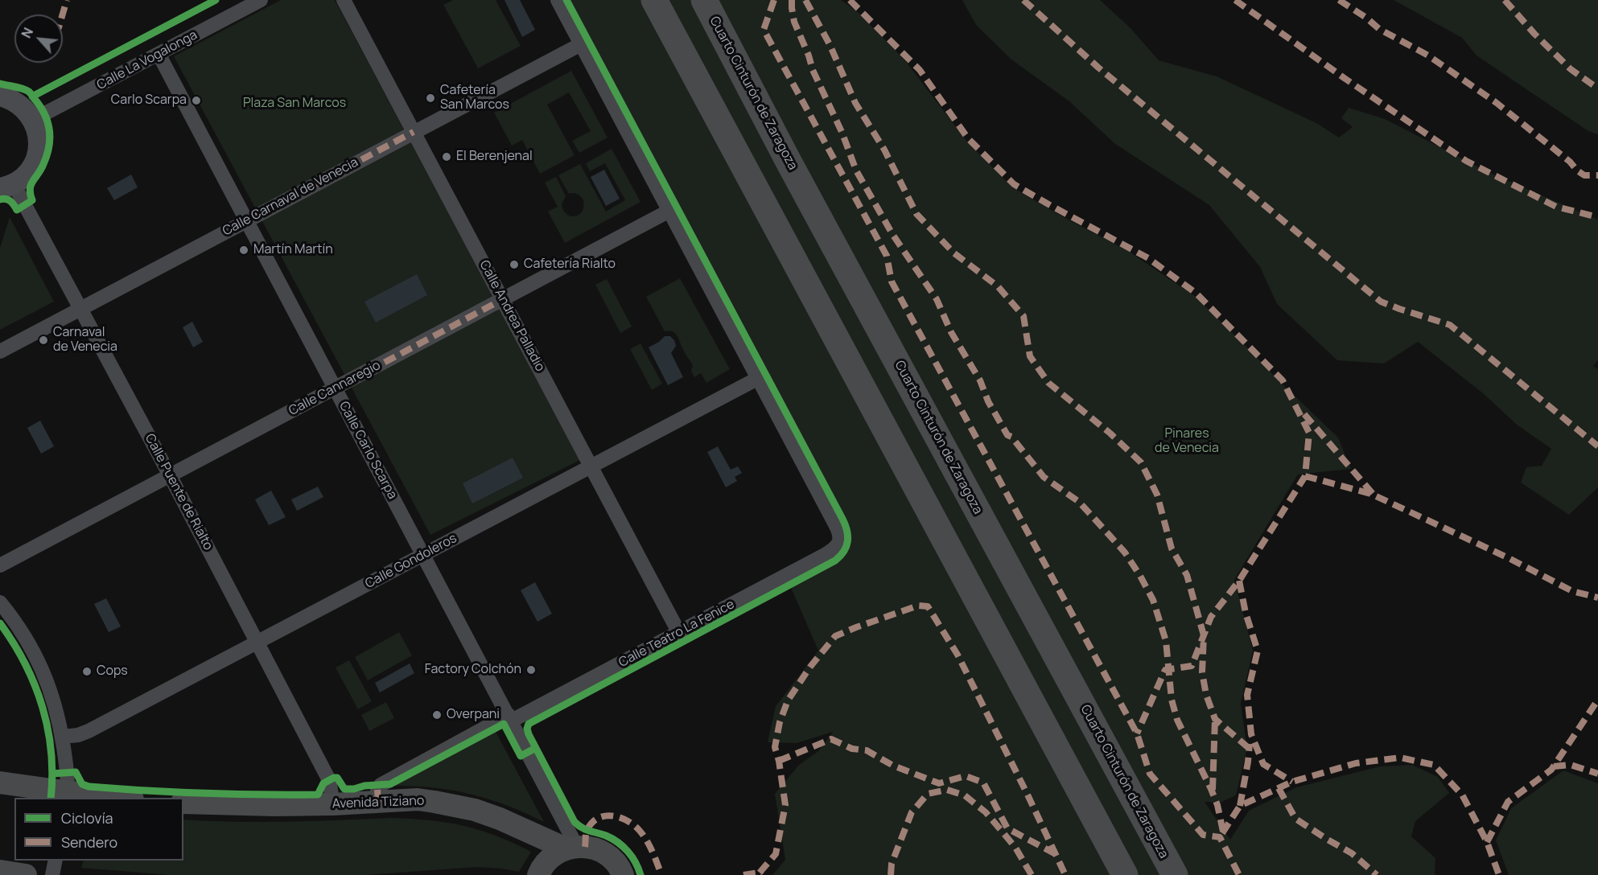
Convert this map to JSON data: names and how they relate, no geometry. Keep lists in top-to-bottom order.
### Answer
{
  "streets": {
    "highway": ["Cuarto Cinturón de Zaragoza"],
    "main road": ["Avenida Tiziano"],
    "street": [
      "Calle La Vogalonga",
      "Calle Carnaval de Venecia",
      "Calle Andrea Palladio",
      "Calle Cannaregio",
      "Calle Carlo Scarpa",
      "Calle Puente de Rialto",
      "Calle Gondoleros",
      "Calle Teatro La Fenice"
    ]
  },
  "crossings": [
    ["Calle La Vogalonga", "Calle Carlo Scarpa"],
    ["Calle Carnaval de Venecia", "Calle Andrea Palladio"],
    ["Calle Carnaval de Venecia", "Calle Carlo Scarpa"],
    ["Calle Carnaval de Venecia", "Calle Puente de Rialto"],
    ["Calle Andrea Palladio", "Calle Cannaregio"],
    ["Calle Andrea Palladio", "Calle Gondoleros"],
    ["Calle Andrea Palladio", "Calle Teatro La Fenice"],
    ["Calle Cannaregio", "Calle Carlo Scarpa"],
    ["Calle Cannaregio", "Calle Puente de Rialto"],
    ["Calle Carlo Scarpa", "Calle Gondoleros"],
    ["Calle Carlo Scarpa", "Calle Teatro La Fenice"],
    ["Calle Carlo Scarpa", "Avenida Tiziano"],
    ["Calle Puente de Rialto", "Calle Gondoleros"],
    ["Calle Puente de Rialto", "Avenida Tiziano"],
    ["Calle Gondoleros", "Calle Teatro La Fenice"],
    ["Calle Teatro La Fenice", "Avenida Tiziano"]
  ],
  "parks": ["Plaza San Marcos", "Pinares de Venecia"],
  "places": [
    "Cafetería San Marcos",
    "Carlo Scarpa",
    "El Berenjenal",
    "Martín Martín",
    "Cafetería Rialto",
    "Carnaval de Venecia",
    "Factory Colchón",
    "Cops",
    "Overpani"
  ],
  "legend": ["Ciclovía", "Sendero"],
  "north": "top left"
}
